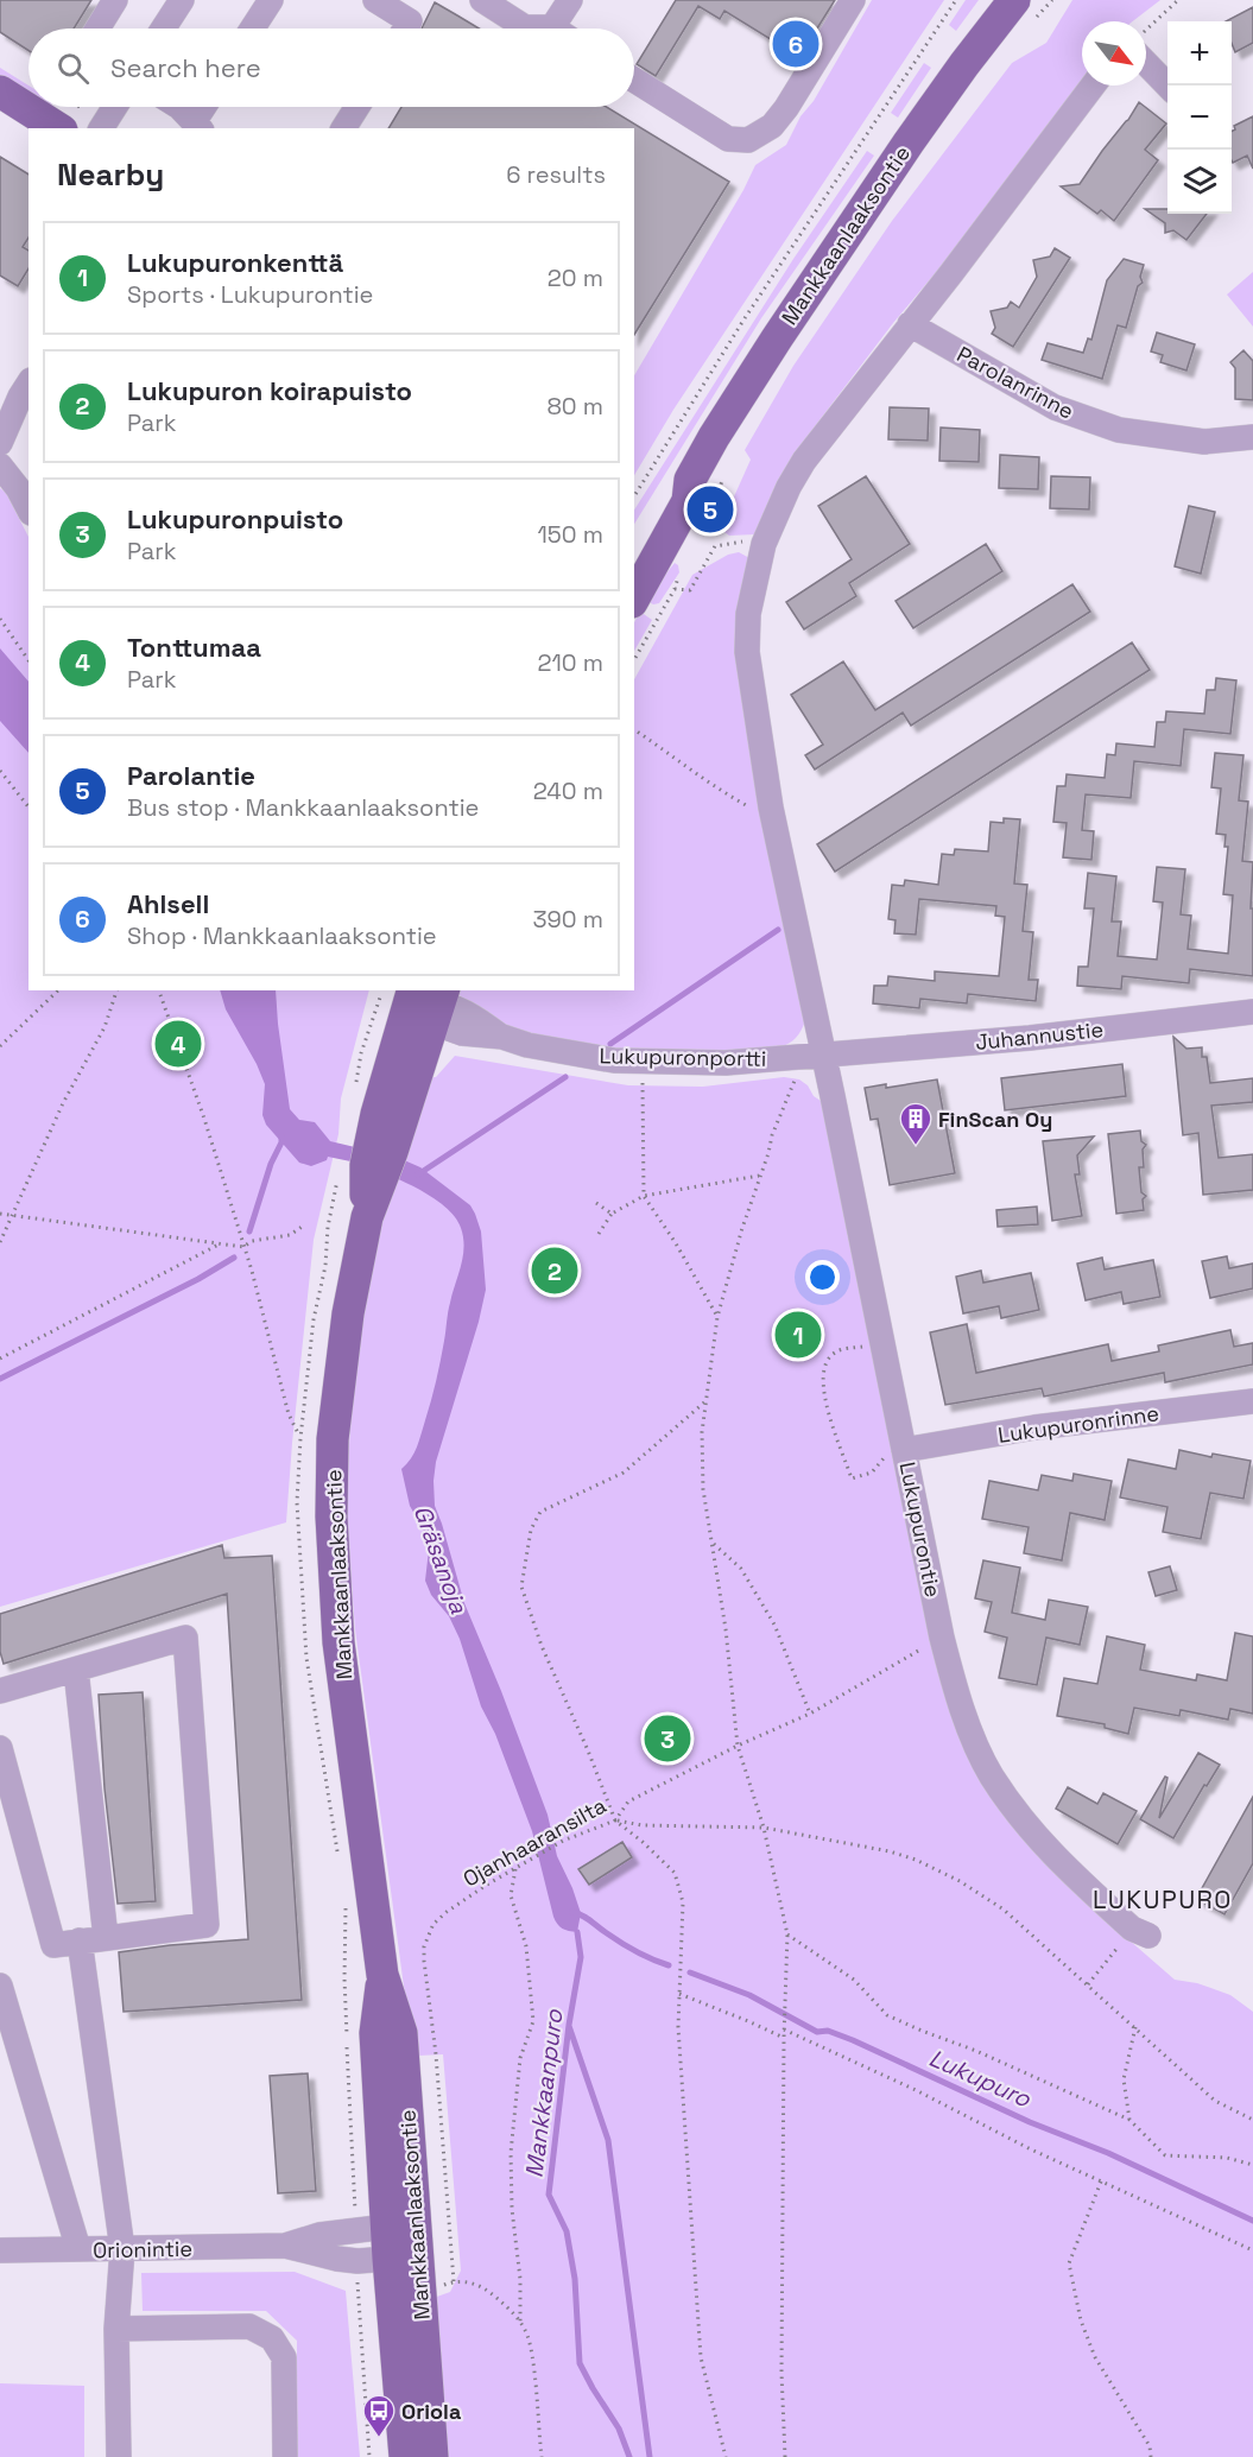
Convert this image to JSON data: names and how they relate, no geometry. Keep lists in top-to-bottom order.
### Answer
{
  "streets": {
    "main road": ["Mankkaanlaaksontie"],
    "street": [
      "Parolanrinne",
      "Juhannustie",
      "Lukupuronportti",
      "Lukupuronrinne",
      "Lukupurontie",
      "Orionintie"
    ],
    "path": ["Ojanhaaransilta"]
  },
  "crossings": [
    ["Mankkaanlaaksontie", "Lukupuronportti"],
    ["Mankkaanlaaksontie", "Orionintie"],
    ["Parolanrinne", "Lukupurontie"],
    ["Juhannustie", "Lukupuronportti"],
    ["Juhannustie", "Lukupurontie"],
    ["Lukupuronportti", "Lukupurontie"],
    ["Lukupuronrinne", "Lukupurontie"],
    ["Lukupurontie", "Ojanhaaransilta"]
  ],
  "districts": ["LUKUPURO"],
  "water": ["Gräsanoja", "Lukupuro", "Mankkaanpuro"],
  "places": {
    "building": ["FinScan Oy"],
    "bus stop": ["Oriola"]
  },
  "north": "bottom right",
  "page": {
    "pins": [
      "6",
      "5",
      "4",
      "2",
      "1",
      "3"
    ],
    "map_buttons": ["+", "−"],
    "search": "Search here",
    "heading": ["Nearby", "6 results"],
    "list": [
      {
        "mark": "1",
        "name": "Lukupuronkenttä",
        "note": "Sports · Lukupurontie",
        "value": "20 m"
      },
      {
        "mark": "2",
        "name": "Lukupuron koirapuisto",
        "note": "Park",
        "value": "80 m"
      },
      {
        "mark": "3",
        "name": "Lukupuronpuisto",
        "note": "Park",
        "value": "150 m"
      },
      {
        "mark": "4",
        "name": "Tonttumaa",
        "note": "Park",
        "value": "210 m"
      },
      {
        "mark": "5",
        "name": "Parolantie",
        "note": "Bus stop · Mankkaanlaaksontie",
        "value": "240 m"
      },
      {
        "mark": "6",
        "name": "Ahlsell",
        "note": "Shop · Mankkaanlaaksontie",
        "value": "390 m"
      }
    ]
  }
}
